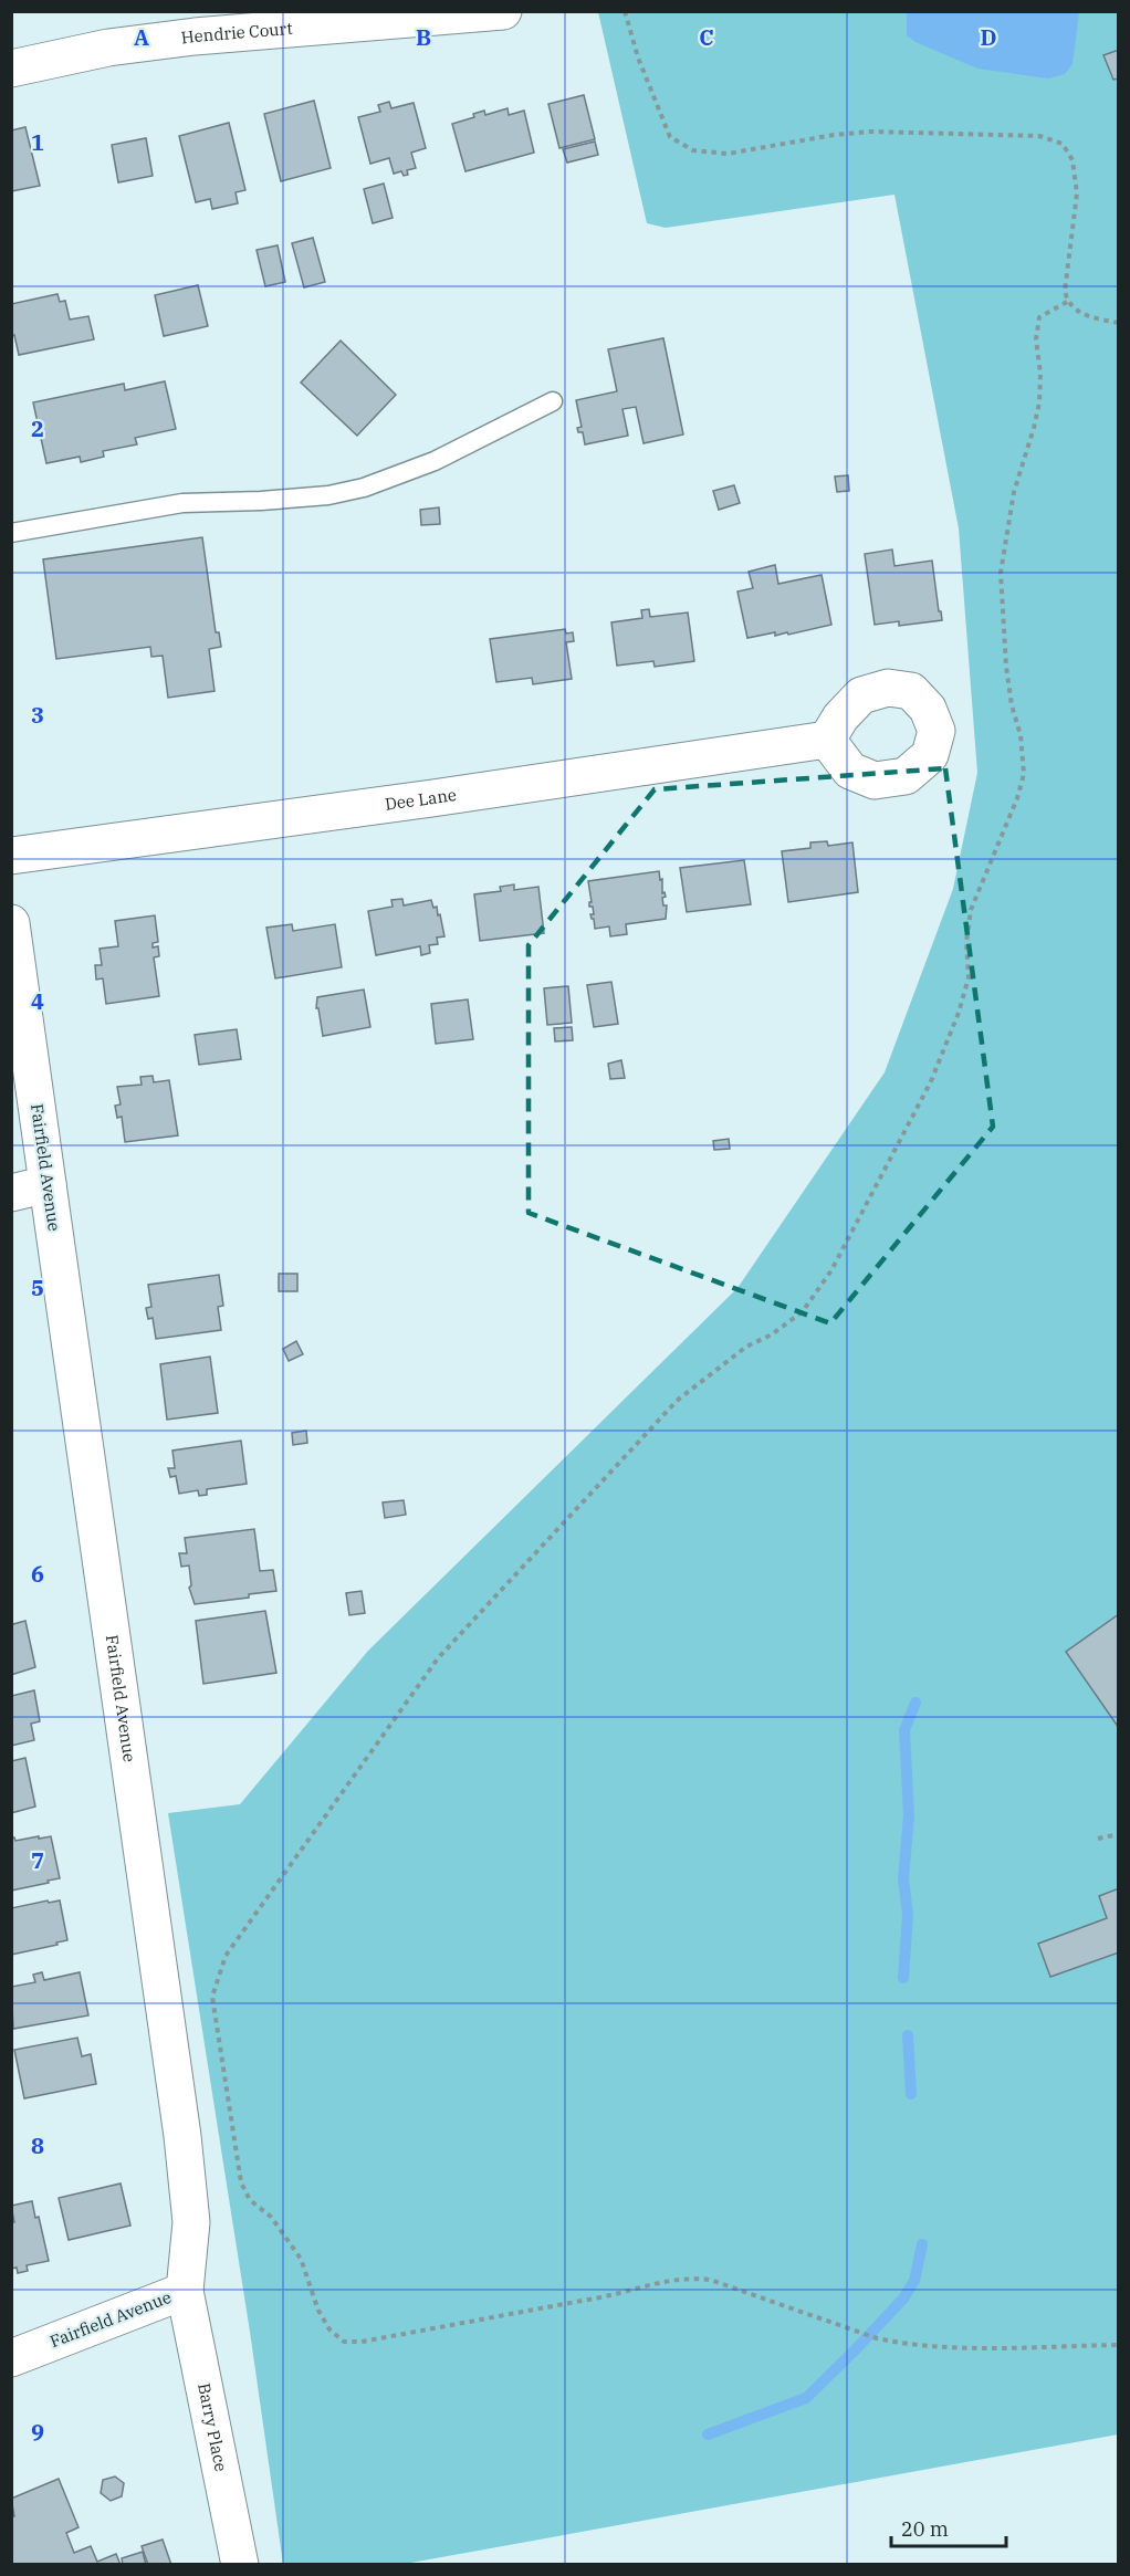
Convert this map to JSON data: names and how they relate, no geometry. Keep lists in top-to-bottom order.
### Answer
{
  "streets": {
    "street": [
      "Hendrie Court",
      "Dee Lane",
      "Fairfield Avenue",
      "Barry Place"
    ]
  },
  "crossings": [
    ["Fairfield Avenue", "Barry Place"]
  ],
  "scale_bar": "20 m",
  "grid": {
    "columns": [
      "A",
      "B",
      "C",
      "D"
    ],
    "rows": [
      "1",
      "2",
      "3",
      "4",
      "5",
      "6",
      "7",
      "8",
      "9"
    ]
  }
}
